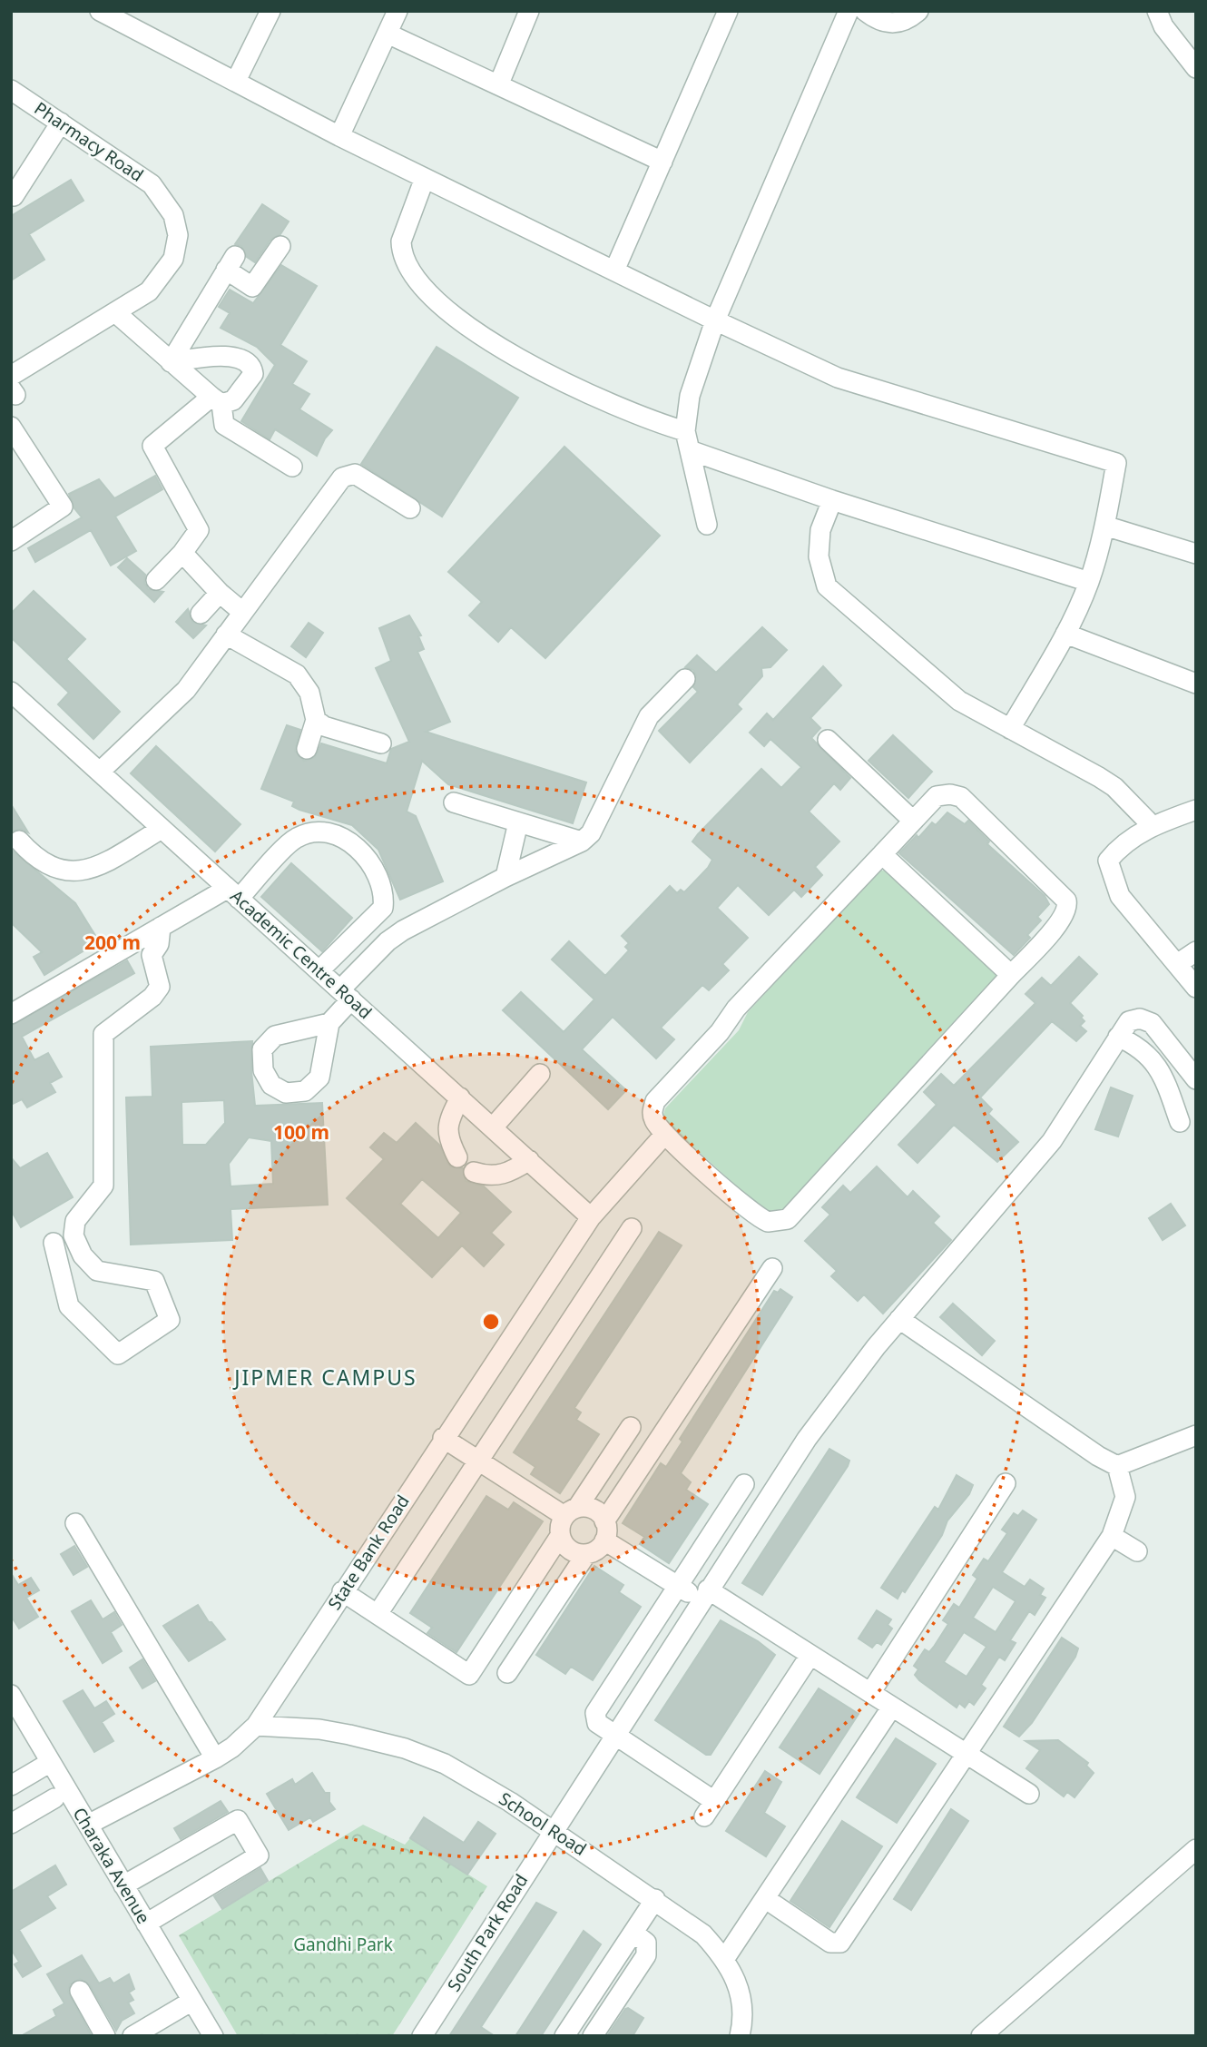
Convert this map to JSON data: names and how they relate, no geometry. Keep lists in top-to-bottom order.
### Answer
{
  "streets": {
    "street": [
      "Pharmacy Road",
      "Academic Centre Road",
      "State Bank Road",
      "School Road",
      "Charaka Avenue",
      "South Park Road"
    ]
  },
  "crossings": [
    ["Academic Centre Road", "State Bank Road"],
    ["State Bank Road", "School Road"],
    ["State Bank Road", "Charaka Avenue"],
    ["School Road", "South Park Road"]
  ],
  "districts": ["JIPMER CAMPUS"],
  "parks": ["Gandhi Park"],
  "rings": ["200 m", "100 m"]
}
